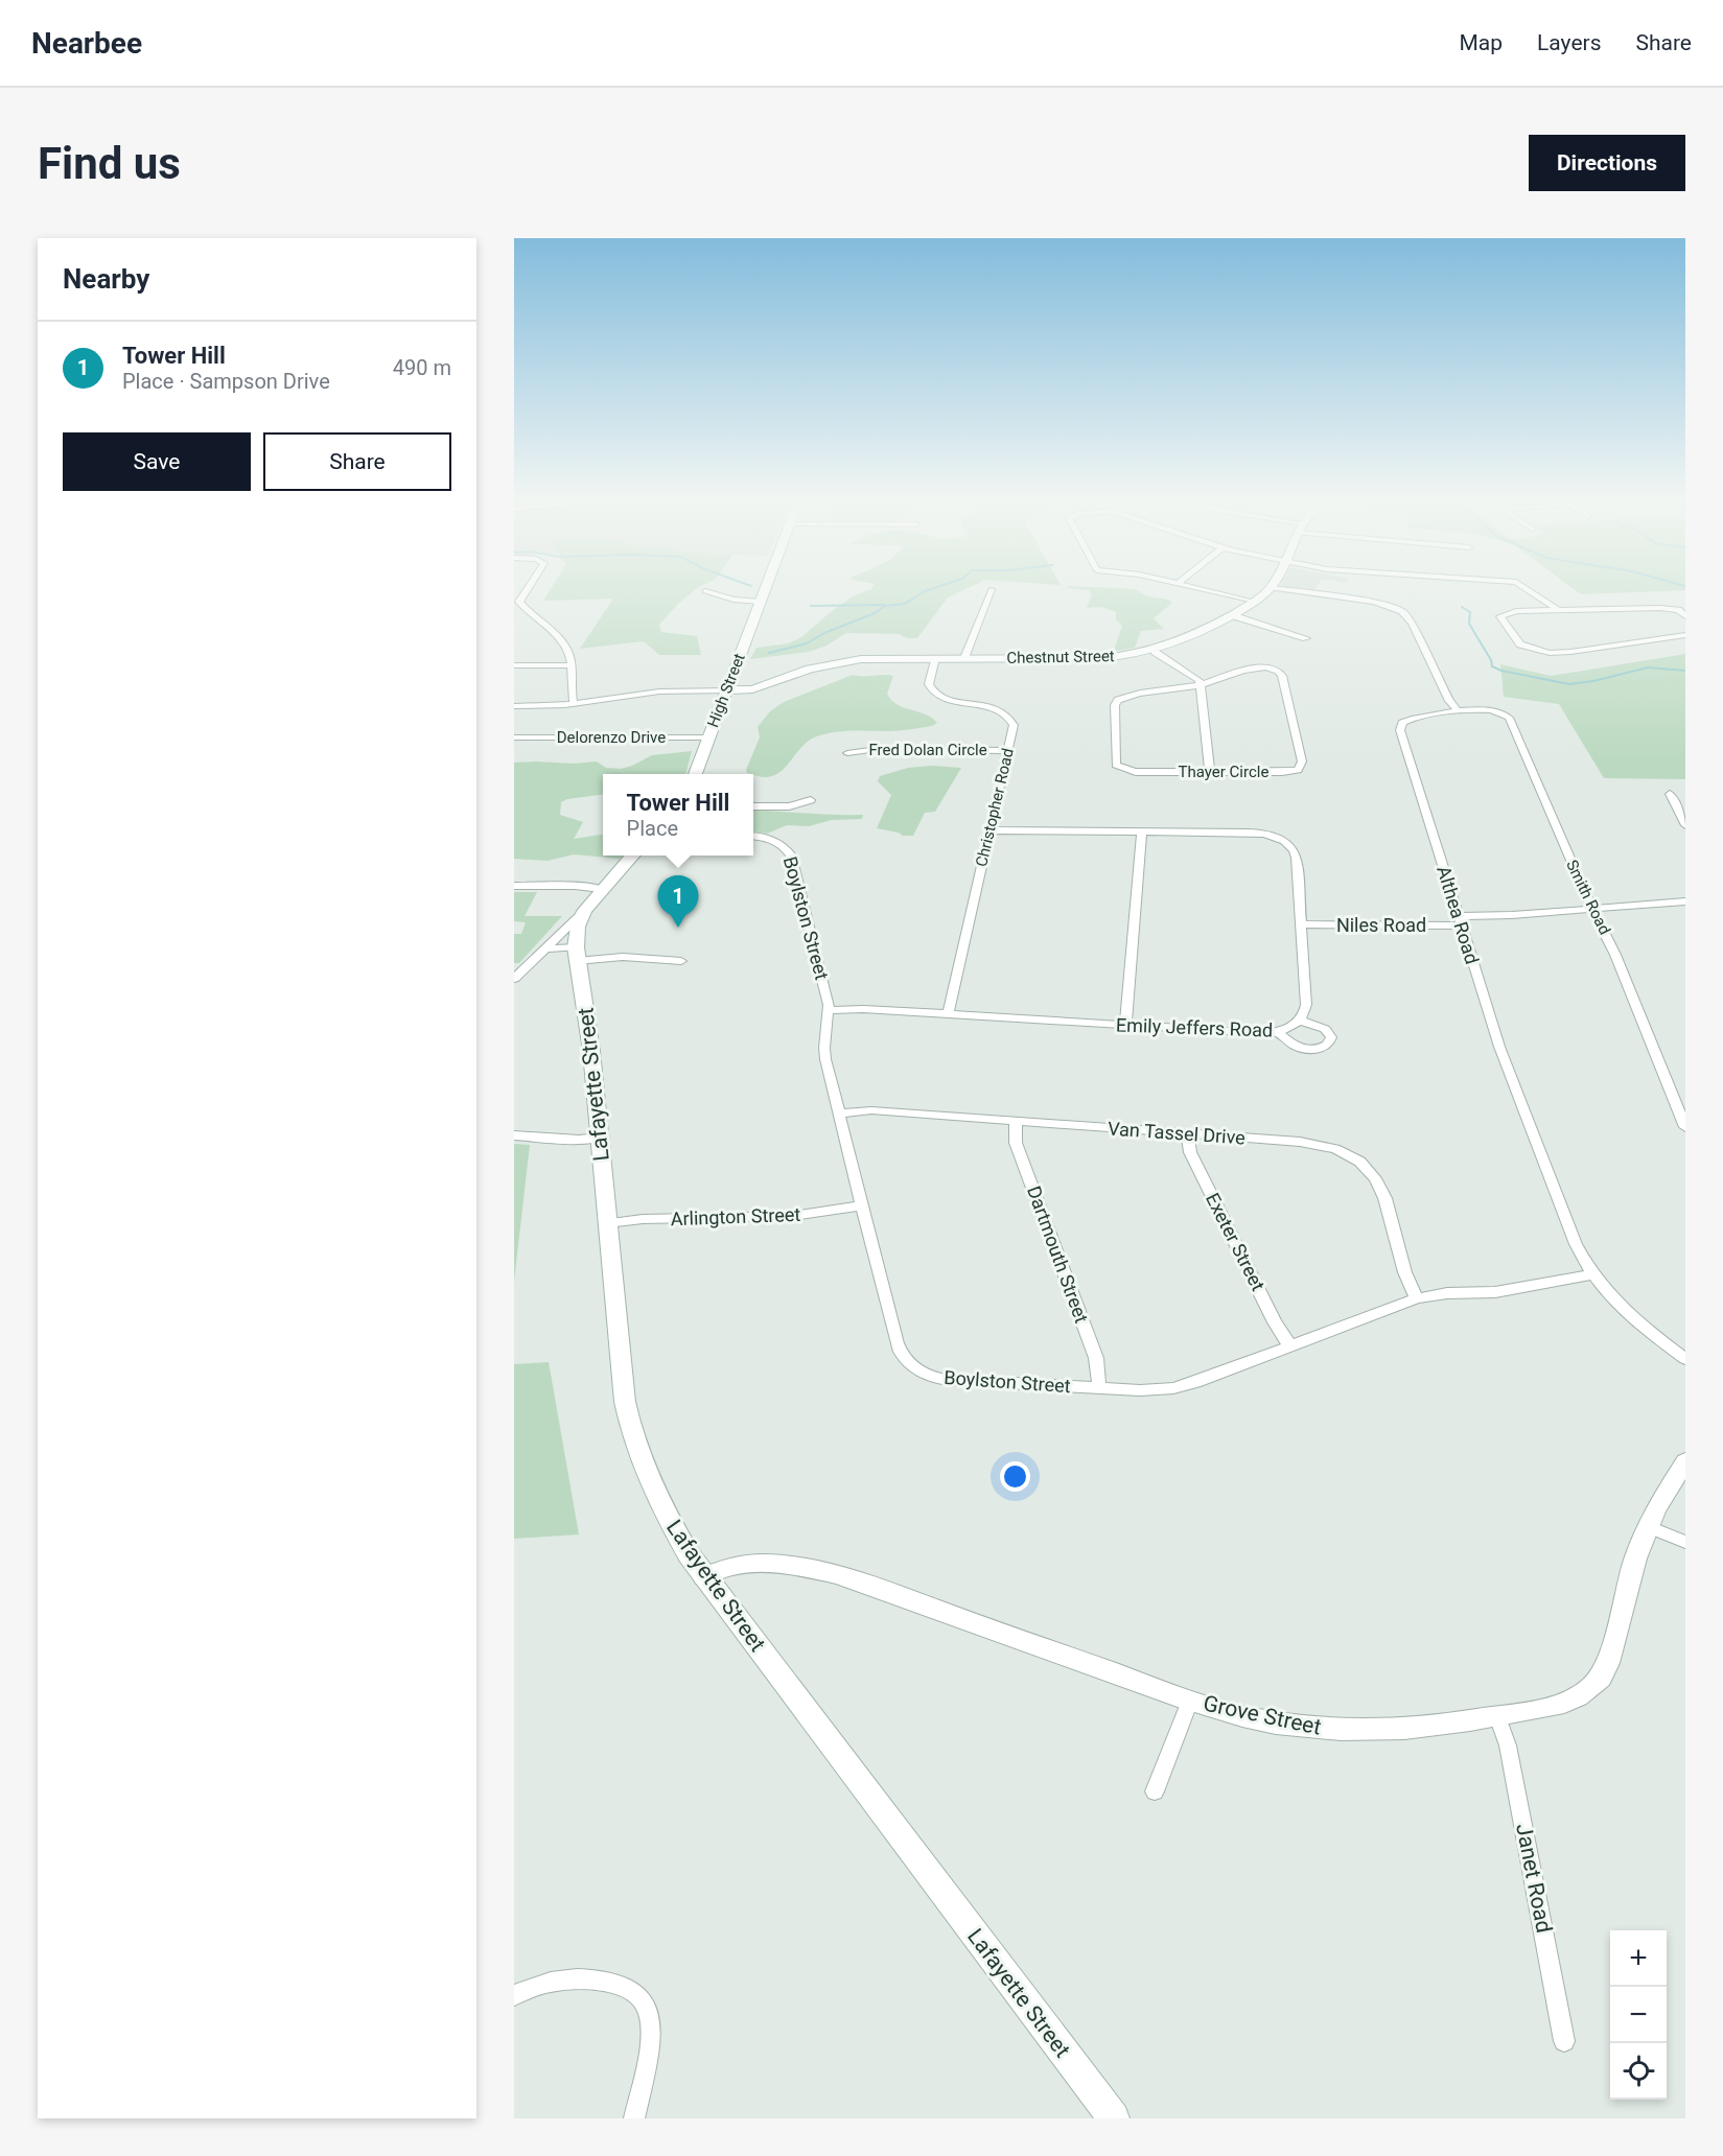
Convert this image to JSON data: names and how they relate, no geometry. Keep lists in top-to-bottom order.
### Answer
{
  "streets": {
    "main road": ["Chestnut Street", "High Street", "Lafayette Street"],
    "street": [
      "Delorenzo Drive",
      "Fred Dolan Circle",
      "Thayer Circle",
      "Christopher Road",
      "Smith Road",
      "Althea Road",
      "Boylston Street",
      "Niles Road",
      "Emily Jeffers Road",
      "Van Tassel Drive",
      "Arlington Street",
      "Exeter Street",
      "Dartmouth Street",
      "Grove Street",
      "Janet Road"
    ]
  },
  "crossings": [
    ["Chestnut Street", "High Street"],
    ["Chestnut Street", "Christopher Road"],
    ["High Street", "Delorenzo Drive"],
    ["Fred Dolan Circle", "Christopher Road"],
    ["Christopher Road", "Emily Jeffers Road"],
    ["Smith Road", "Althea Road"],
    ["Smith Road", "Niles Road"],
    ["Althea Road", "Boylston Street"],
    ["Althea Road", "Niles Road"],
    ["Boylston Street", "Emily Jeffers Road"],
    ["Boylston Street", "Van Tassel Drive"],
    ["Boylston Street", "Arlington Street"],
    ["Boylston Street", "Exeter Street"],
    ["Boylston Street", "Dartmouth Street"],
    ["Niles Road", "Emily Jeffers Road"],
    ["Lafayette Street", "Arlington Street"],
    ["Lafayette Street", "Grove Street"],
    ["Van Tassel Drive", "Exeter Street"],
    ["Van Tassel Drive", "Dartmouth Street"],
    ["Grove Street", "Janet Road"]
  ],
  "page": {
    "header": "Nearbee",
    "nav": ["Map", "Layers", "Share"],
    "buttons": [
      "Directions",
      ["Save", "Share"]
    ],
    "title": "Find us",
    "heading": "Nearby",
    "list": [
      {
        "mark": "1",
        "name": "Tower Hill",
        "note": "Place · Sampson Drive",
        "value": "490 m"
      }
    ],
    "popup": ["Tower Hill", "Place"],
    "pins": "1",
    "map_buttons": ["+", "−"]
  }
}
